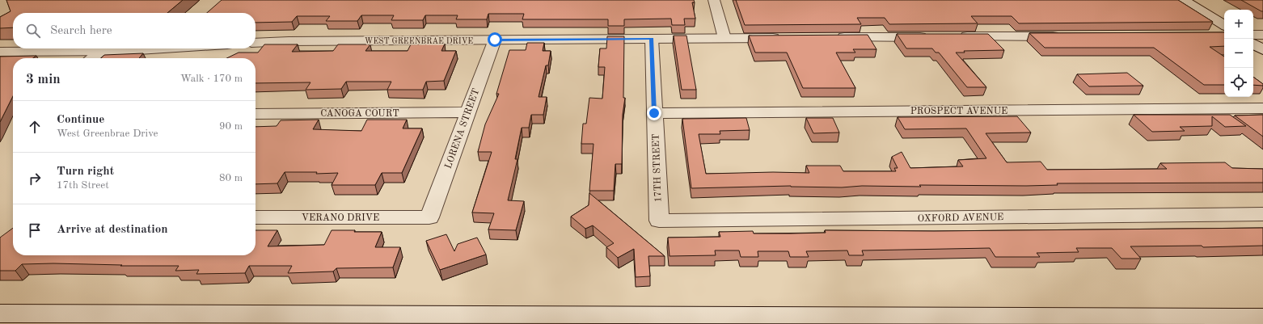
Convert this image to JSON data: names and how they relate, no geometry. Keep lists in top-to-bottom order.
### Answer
{
  "streets": {
    "street": [
      "WEST GREENBRAE DRIVE",
      "PROSPECT AVENUE",
      "CANOGA COURT",
      "LORENA STREET",
      "17TH STREET",
      "VERANO DRIVE",
      "OXFORD AVENUE"
    ]
  },
  "crossings": [
    ["WEST GREENBRAE DRIVE", "LORENA STREET"],
    ["WEST GREENBRAE DRIVE", "17TH STREET"],
    ["PROSPECT AVENUE", "17TH STREET"],
    ["CANOGA COURT", "LORENA STREET"],
    ["LORENA STREET", "VERANO DRIVE"],
    ["17TH STREET", "OXFORD AVENUE"]
  ],
  "page": {
    "map_buttons": ["+", "−"],
    "search": "Search here",
    "heading": ["3 min", "Walk · 170 m"],
    "list": [
      ["Continue", "West Greenbrae Drive", "90 m"],
      ["Turn right", "17th Street", "80 m"],
      "Arrive at destination"
    ]
  }
}
